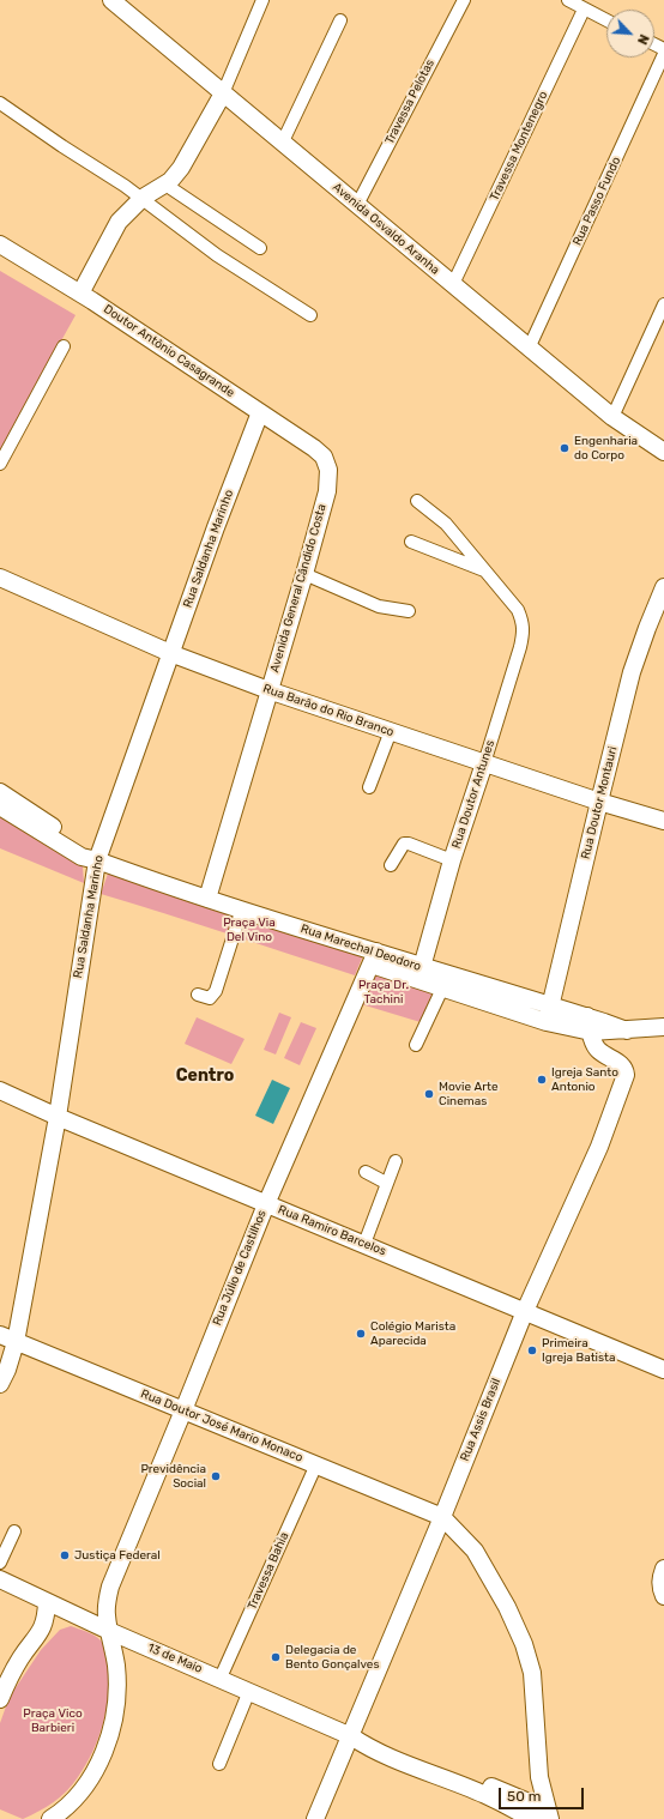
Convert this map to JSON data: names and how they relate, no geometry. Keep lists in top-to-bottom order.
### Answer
{
  "streets": {
    "main road": [
      "Avenida Osvaldo Aranha",
      "Doutor Antônio Casagrande",
      "Rua Saldanha Marinho",
      "Avenida General Cândido Costa",
      "Rua Barão do Rio Branco",
      "Rua Doutor Antunes",
      "Rua Doutor Montauri",
      "Rua Marechal Deodoro",
      "Rua Ramiro Barcelos",
      "Rua Júlio de Castilhos",
      "Rua Assis Brasil",
      "Rua Doutor José Mario Monaco",
      "13 de Maio"
    ],
    "street": [
      "Travessa Pelotas",
      "Travessa Montenegro",
      "Rua Passo Fundo",
      "Travessa Bahia"
    ]
  },
  "crossings": [
    ["Travessa Pelotas", "Avenida Osvaldo Aranha"],
    ["Travessa Montenegro", "Avenida Osvaldo Aranha"],
    ["Rua Passo Fundo", "Avenida Osvaldo Aranha"],
    ["Doutor Antônio Casagrande", "Rua Saldanha Marinho"],
    ["Doutor Antônio Casagrande", "Avenida General Cândido Costa"],
    ["Rua Saldanha Marinho", "Rua Barão do Rio Branco"],
    ["Rua Saldanha Marinho", "Rua Marechal Deodoro"],
    ["Rua Saldanha Marinho", "Rua Ramiro Barcelos"],
    ["Rua Saldanha Marinho", "Rua Doutor José Mario Monaco"],
    ["Avenida General Cândido Costa", "Rua Barão do Rio Branco"],
    ["Avenida General Cândido Costa", "Rua Marechal Deodoro"],
    ["Rua Barão do Rio Branco", "Rua Doutor Antunes"],
    ["Rua Barão do Rio Branco", "Rua Doutor Montauri"],
    ["Rua Doutor Antunes", "Rua Marechal Deodoro"],
    ["Rua Doutor Montauri", "Rua Marechal Deodoro"],
    ["Rua Marechal Deodoro", "Rua Júlio de Castilhos"],
    ["Rua Marechal Deodoro", "Rua Assis Brasil"],
    ["Rua Ramiro Barcelos", "Rua Júlio de Castilhos"],
    ["Rua Ramiro Barcelos", "Rua Assis Brasil"],
    ["Rua Júlio de Castilhos", "Rua Doutor José Mario Monaco"],
    ["Rua Júlio de Castilhos", "13 de Maio"],
    ["Rua Assis Brasil", "Rua Doutor José Mario Monaco"],
    ["Rua Assis Brasil", "13 de Maio"],
    ["Rua Doutor José Mario Monaco", "Travessa Bahia"],
    ["Travessa Bahia", "13 de Maio"]
  ],
  "districts": ["Centro"],
  "parks": ["Praça Via Del Vino", "Praça Dr. Tachini", "Praça Vico Barbieri"],
  "places": [
    "Engenharia do Corpo",
    "Igreja Santo Antonio",
    "Movie Arte Cinemas",
    "Colégio Marista Aparecida",
    "Primeira Igreja Batista",
    "Previdência Social",
    "Justiça Federal",
    "Delegacia de Bento Gonçalves"
  ],
  "scale_bar": "50 m",
  "north": "bottom right"
}
